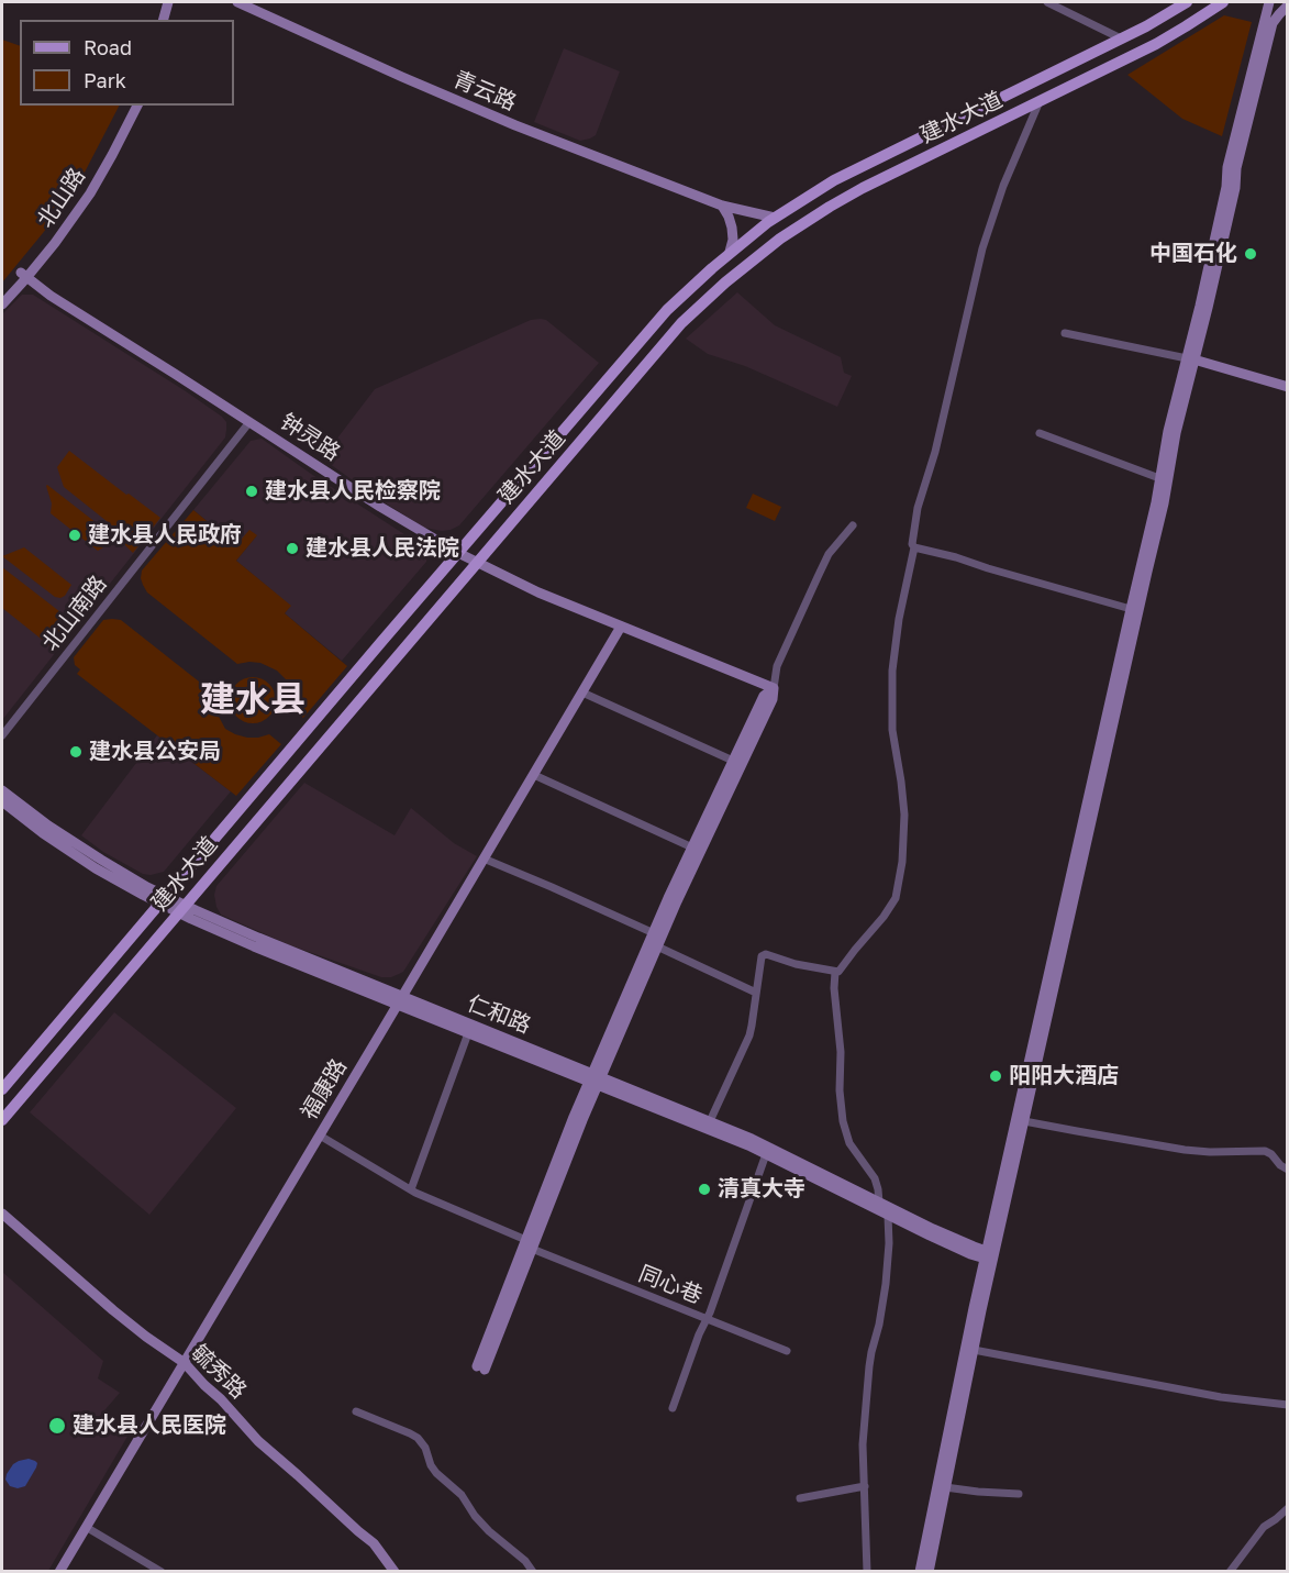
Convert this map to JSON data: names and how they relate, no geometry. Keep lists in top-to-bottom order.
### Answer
{
  "streets": {
    "main road": [
      "青云路",
      "建水大道",
      "北山路",
      "钟灵路",
      "仁和路",
      "福康路",
      "毓秀路"
    ],
    "street": ["北山南路", "同心巷"]
  },
  "crossings": [
    ["青云路", "建水大道"],
    ["建水大道", "钟灵路"],
    ["建水大道", "仁和路"],
    ["北山路", "钟灵路"],
    ["钟灵路", "北山南路"],
    ["钟灵路", "福康路"],
    ["仁和路", "福康路"],
    ["仁和路", "同心巷"],
    ["福康路", "同心巷"],
    ["福康路", "毓秀路"]
  ],
  "districts": ["建水县"],
  "places": [
    "中国石化",
    "建水县人民检察院",
    "建水县人民政府",
    "建水县人民法院",
    "建水县公安局",
    "阳阳大酒店",
    "清真大寺",
    "建水县人民医院"
  ],
  "legend": ["Road", "Park"]
}
